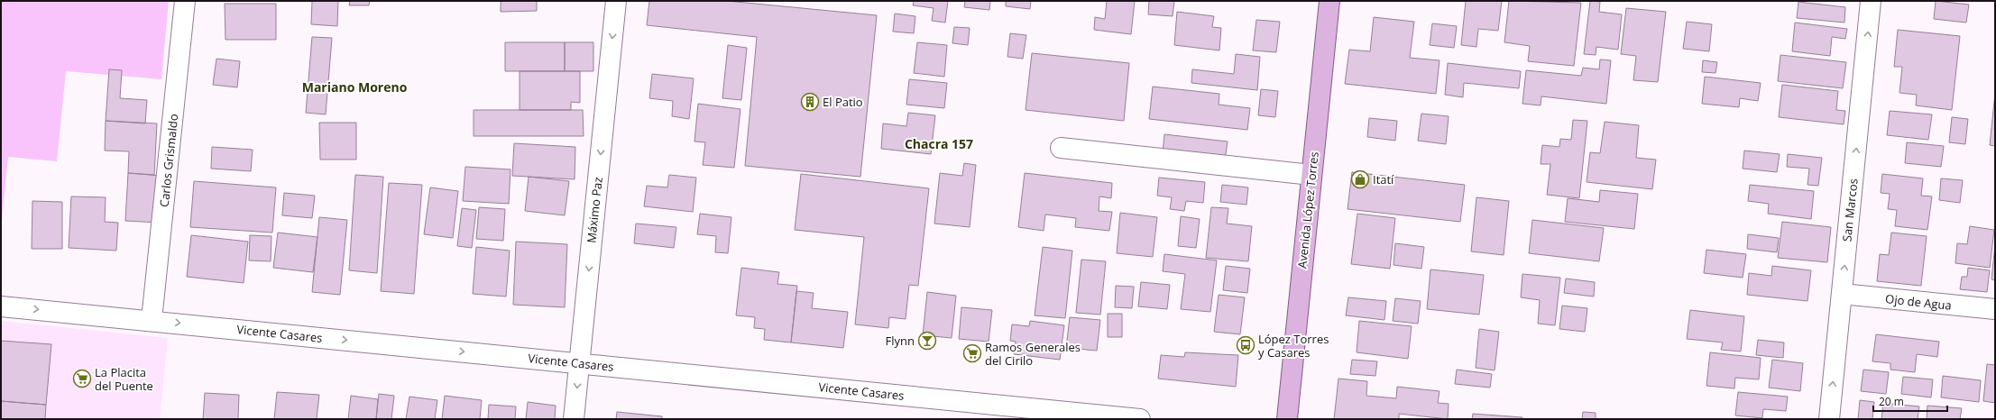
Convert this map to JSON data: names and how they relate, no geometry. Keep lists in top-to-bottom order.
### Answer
{
  "streets": {
    "main road": ["Avenida López Torres"],
    "street": [
      "Carlos Grismaldo",
      "Máximo Paz",
      "San Marcos",
      "Ojo de Agua",
      "Vicente Casares"
    ]
  },
  "crossings": [
    ["Carlos Grismaldo", "Vicente Casares"],
    ["Máximo Paz", "Vicente Casares"],
    ["San Marcos", "Ojo de Agua"]
  ],
  "one_way": ["Máximo Paz", "San Marcos", "Vicente Casares"],
  "districts": ["Mariano Moreno", "Chacra 157"],
  "places": {
    "building": ["El Patio"],
    "shop": ["Itatí"],
    "bar": ["Flynn"],
    "bus stop": ["López Torres y Casares"],
    "supermarket": ["Ramos Generales del Cirilo", "La Placita del Puente"]
  },
  "scale_bar": "20 m"
}
